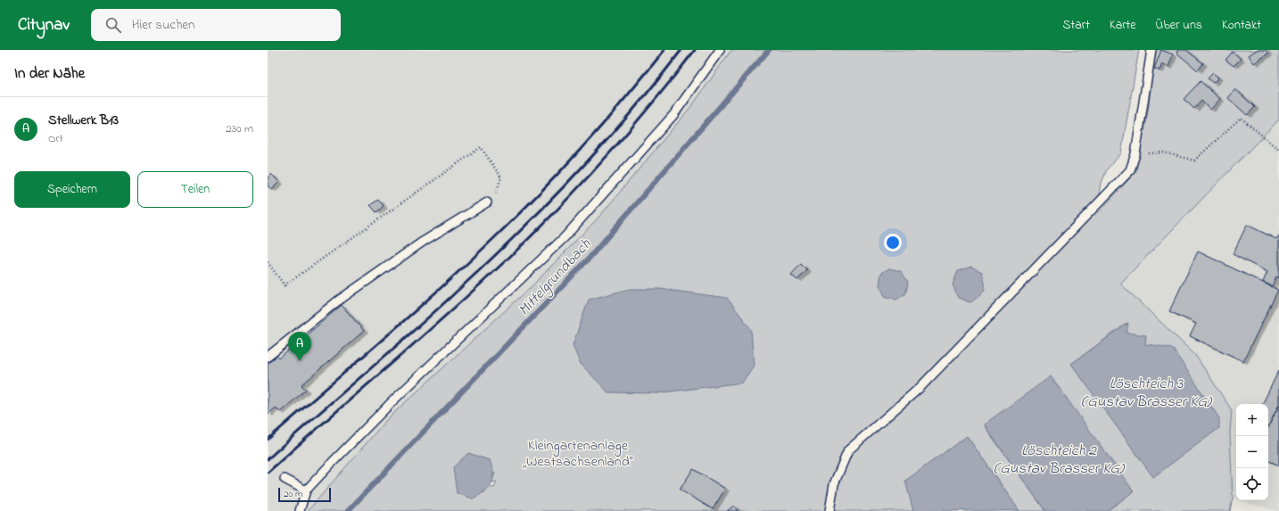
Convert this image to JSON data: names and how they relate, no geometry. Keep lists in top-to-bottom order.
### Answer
{
  "water": ["Mittelgrundbach", "Löschteich 3 (Gustav Brasser KG)", "Löschteich 2 (Gustav Brasser KG)"],
  "parks": ["Kleingartenanlage „Westsachsenland“"],
  "scale_bar": "20 m",
  "page": {
    "header": "Citynav",
    "search": "Hier suchen",
    "nav": [
      "Start",
      "Karte",
      "Über uns",
      "Kontakt"
    ],
    "heading": "In der Nähe",
    "list": [
      {
        "mark": "A",
        "name": "Stellwerk B13",
        "note": "Ort",
        "value": "230 m"
      }
    ],
    "buttons": ["Speichern", "Teilen"],
    "pins": "A",
    "map_buttons": ["+", "−"],
    "scale": "20 m"
  }
}
